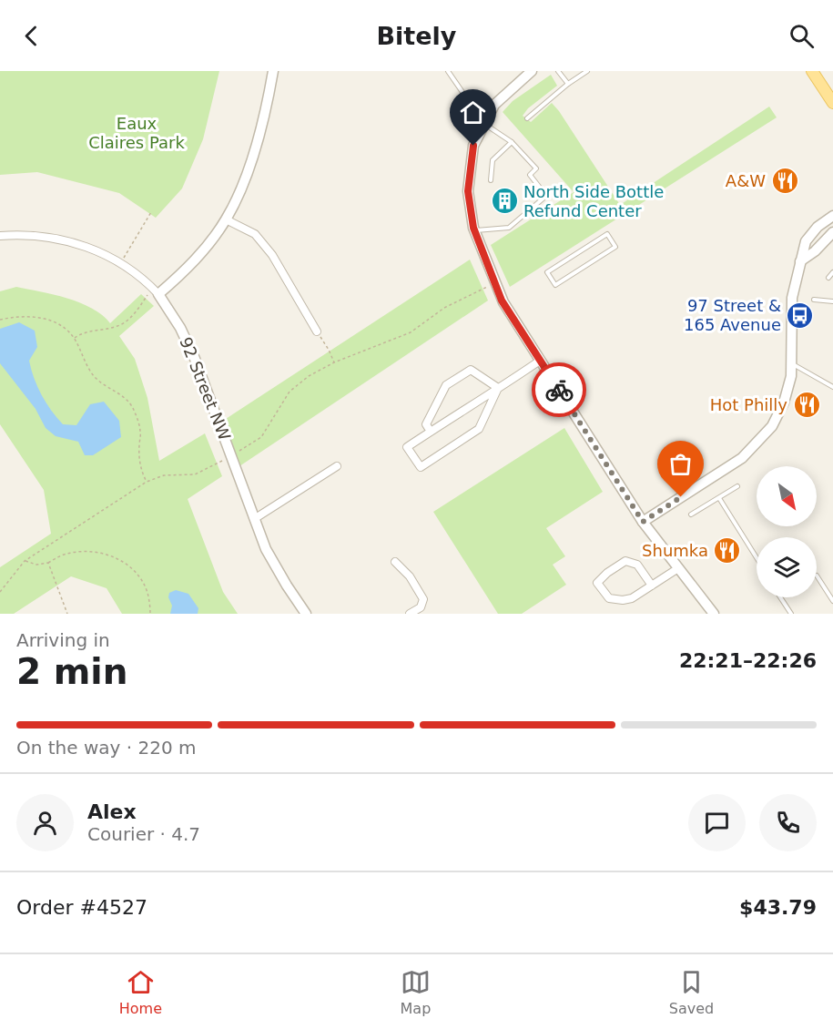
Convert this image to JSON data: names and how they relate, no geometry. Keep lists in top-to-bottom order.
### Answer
{
  "streets": {
    "street": ["92 Street NW"]
  },
  "parks": ["Eaux Claires Park"],
  "places": {
    "restaurant": ["A&W", "Hot Philly", "Shumka"],
    "building": ["North Side Bottle Refund Center"],
    "bus stop": ["97 Street & 165 Avenue"]
  },
  "north": "bottom right",
  "page": {
    "header": "Bitely",
    "heading": ["2 min", "Arriving in", "22:21–22:26"],
    "panel": [
      "Alex",
      "Courier · 4.7",
      "Order #4527",
      "$43.79"
    ],
    "bar": "On the way · 220 m",
    "tabs": ["Home", "Map", "Saved"]
  }
}
